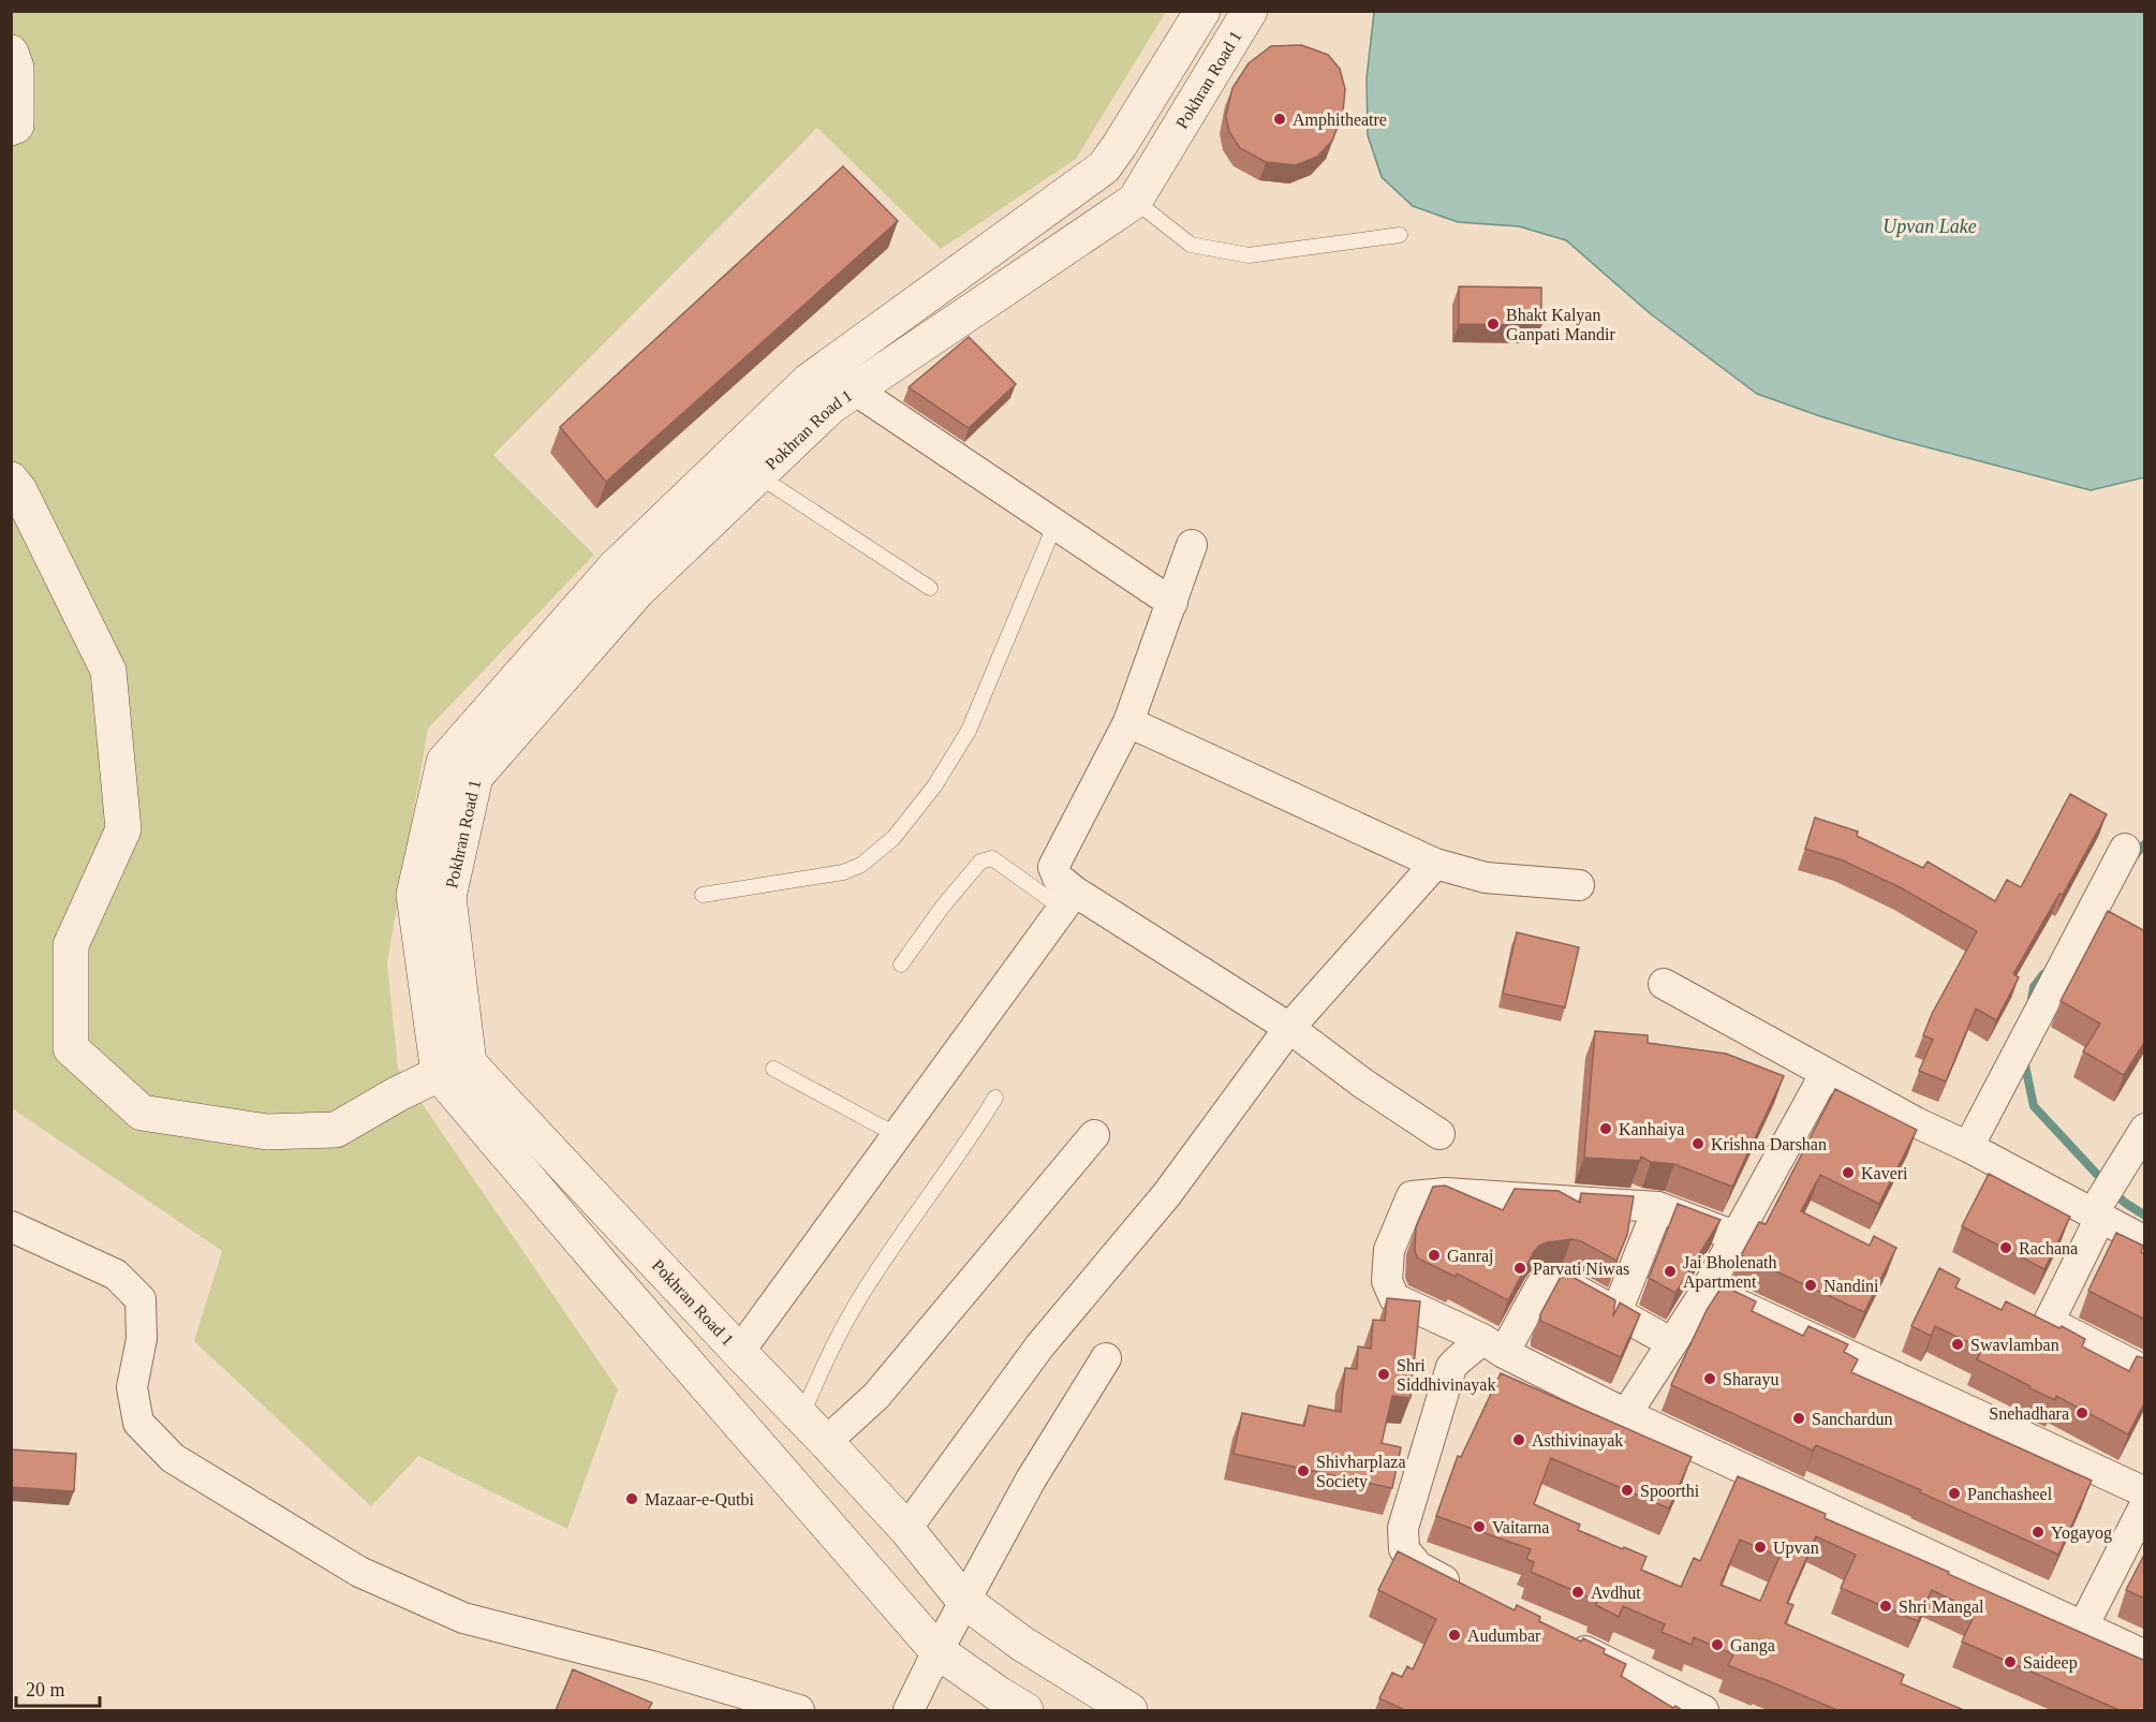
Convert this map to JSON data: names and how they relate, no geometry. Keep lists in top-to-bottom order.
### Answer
{
  "streets": {
    "main road": ["Pokhran Road 1"]
  },
  "water": ["Upvan Lake"],
  "places": [
    "Amphitheatre",
    "Bhakt Kalyan Ganpati Mandir",
    "Kanhaiya",
    "Krishna Darshan",
    "Kaveri",
    "Rachana",
    "Ganraj",
    "Parvati Niwas",
    "Jai Bholenath Apartment",
    "Nandini",
    "Swavlamban",
    "Shri Siddhivinayak",
    "Sharayu",
    "Snehadhara",
    "Sanchardun",
    "Asthivinayak",
    "Shivharplaza Society",
    "Spoorthi",
    "Panchasheel",
    "Mazaar-e-Qutbi",
    "Vaitarna",
    "Yogayog",
    "Upvan",
    "Avdhut",
    "Shri Mangal",
    "Audumbar",
    "Ganga",
    "Saideep"
  ],
  "scale_bar": "20 m"
}
